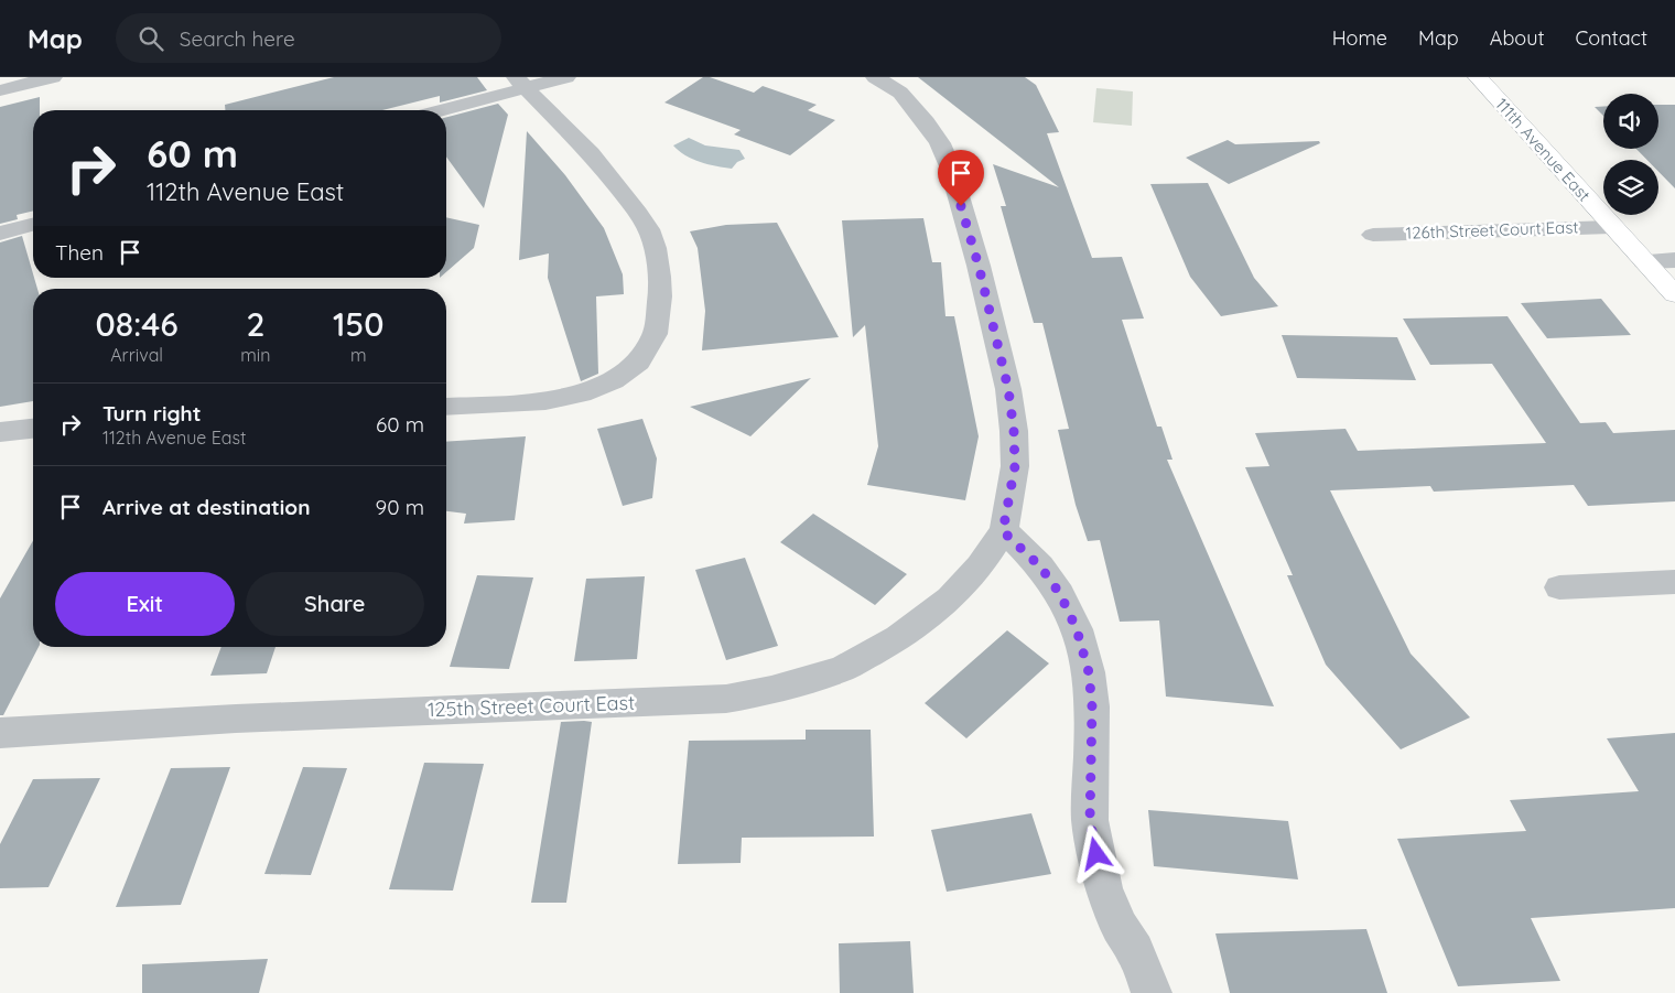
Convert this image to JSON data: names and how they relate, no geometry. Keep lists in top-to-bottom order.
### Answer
{
  "streets": {
    "street": ["111th Avenue East", "126th Street Court East", "125th Street Court East"]
  },
  "crossings": [
    ["111th Avenue East", "126th Street Court East"]
  ],
  "page": {
    "header": "Map",
    "search": "Search here",
    "nav": [
      "Home",
      "Map",
      "About",
      "Contact"
    ],
    "turn": ["60 m", "112th Avenue East"],
    "then": "Then",
    "eta": [
      "08:46",
      "Arrival",
      "2",
      "min",
      "150",
      "m"
    ],
    "list": [
      {
        "name": "Turn right",
        "note": "112th Avenue East",
        "value": "60 m"
      },
      {
        "name": "Arrive at destination",
        "value": "90 m"
      }
    ],
    "buttons": ["Exit", "Share"]
  }
}
